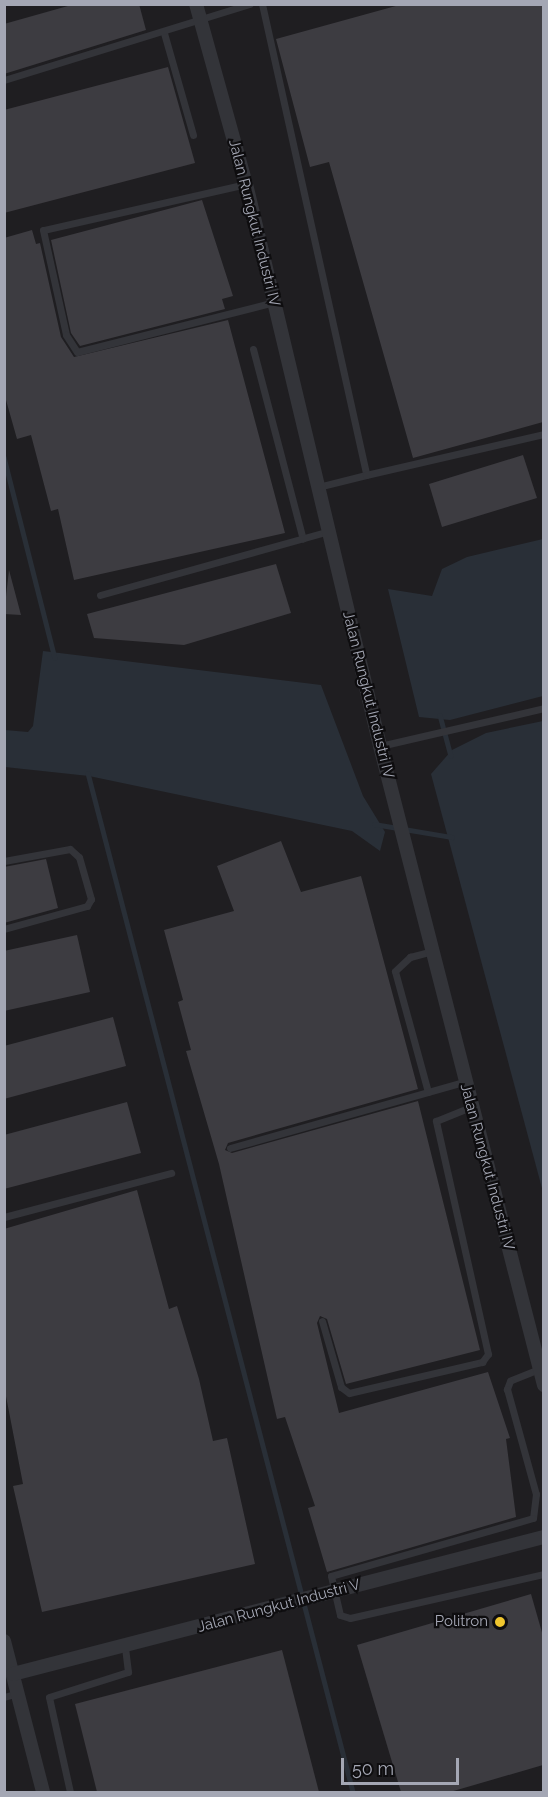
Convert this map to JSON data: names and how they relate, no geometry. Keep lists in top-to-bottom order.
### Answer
{
  "streets": {
    "street": ["Jalan Rungkut Industri IV", "Jalan Rungkut Industri V"]
  },
  "places": ["Politron"],
  "scale_bar": "50 m"
}
